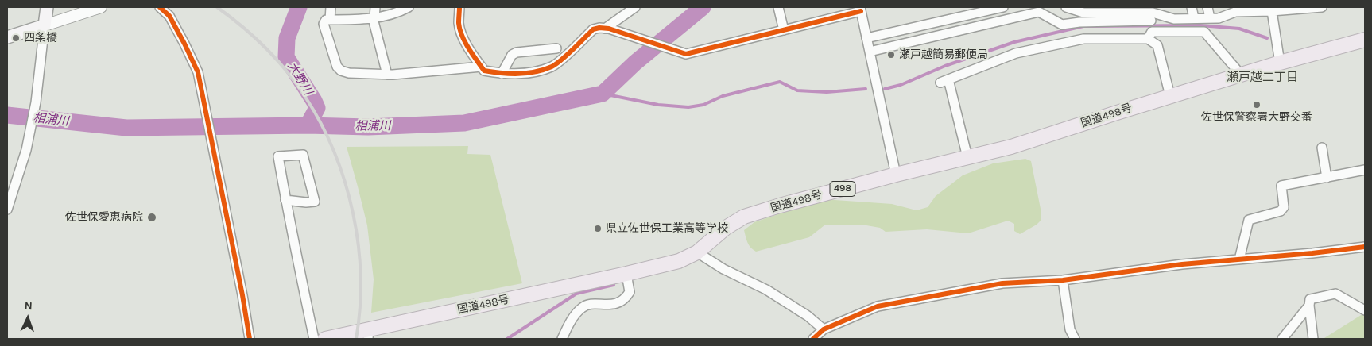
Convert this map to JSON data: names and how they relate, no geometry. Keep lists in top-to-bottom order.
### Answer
{
  "streets": {
    "highway": ["国道498号", "498"]
  },
  "districts": ["瀬戸越二丁目"],
  "water": ["大野川", "相浦川"],
  "places": [
    "四条橋",
    "瀬戸越簡易郵便局",
    "佐世保警察署大野交番",
    "佐世保愛恵病院",
    "県立佐世保工業高等学校"
  ],
  "north": "top"
}
